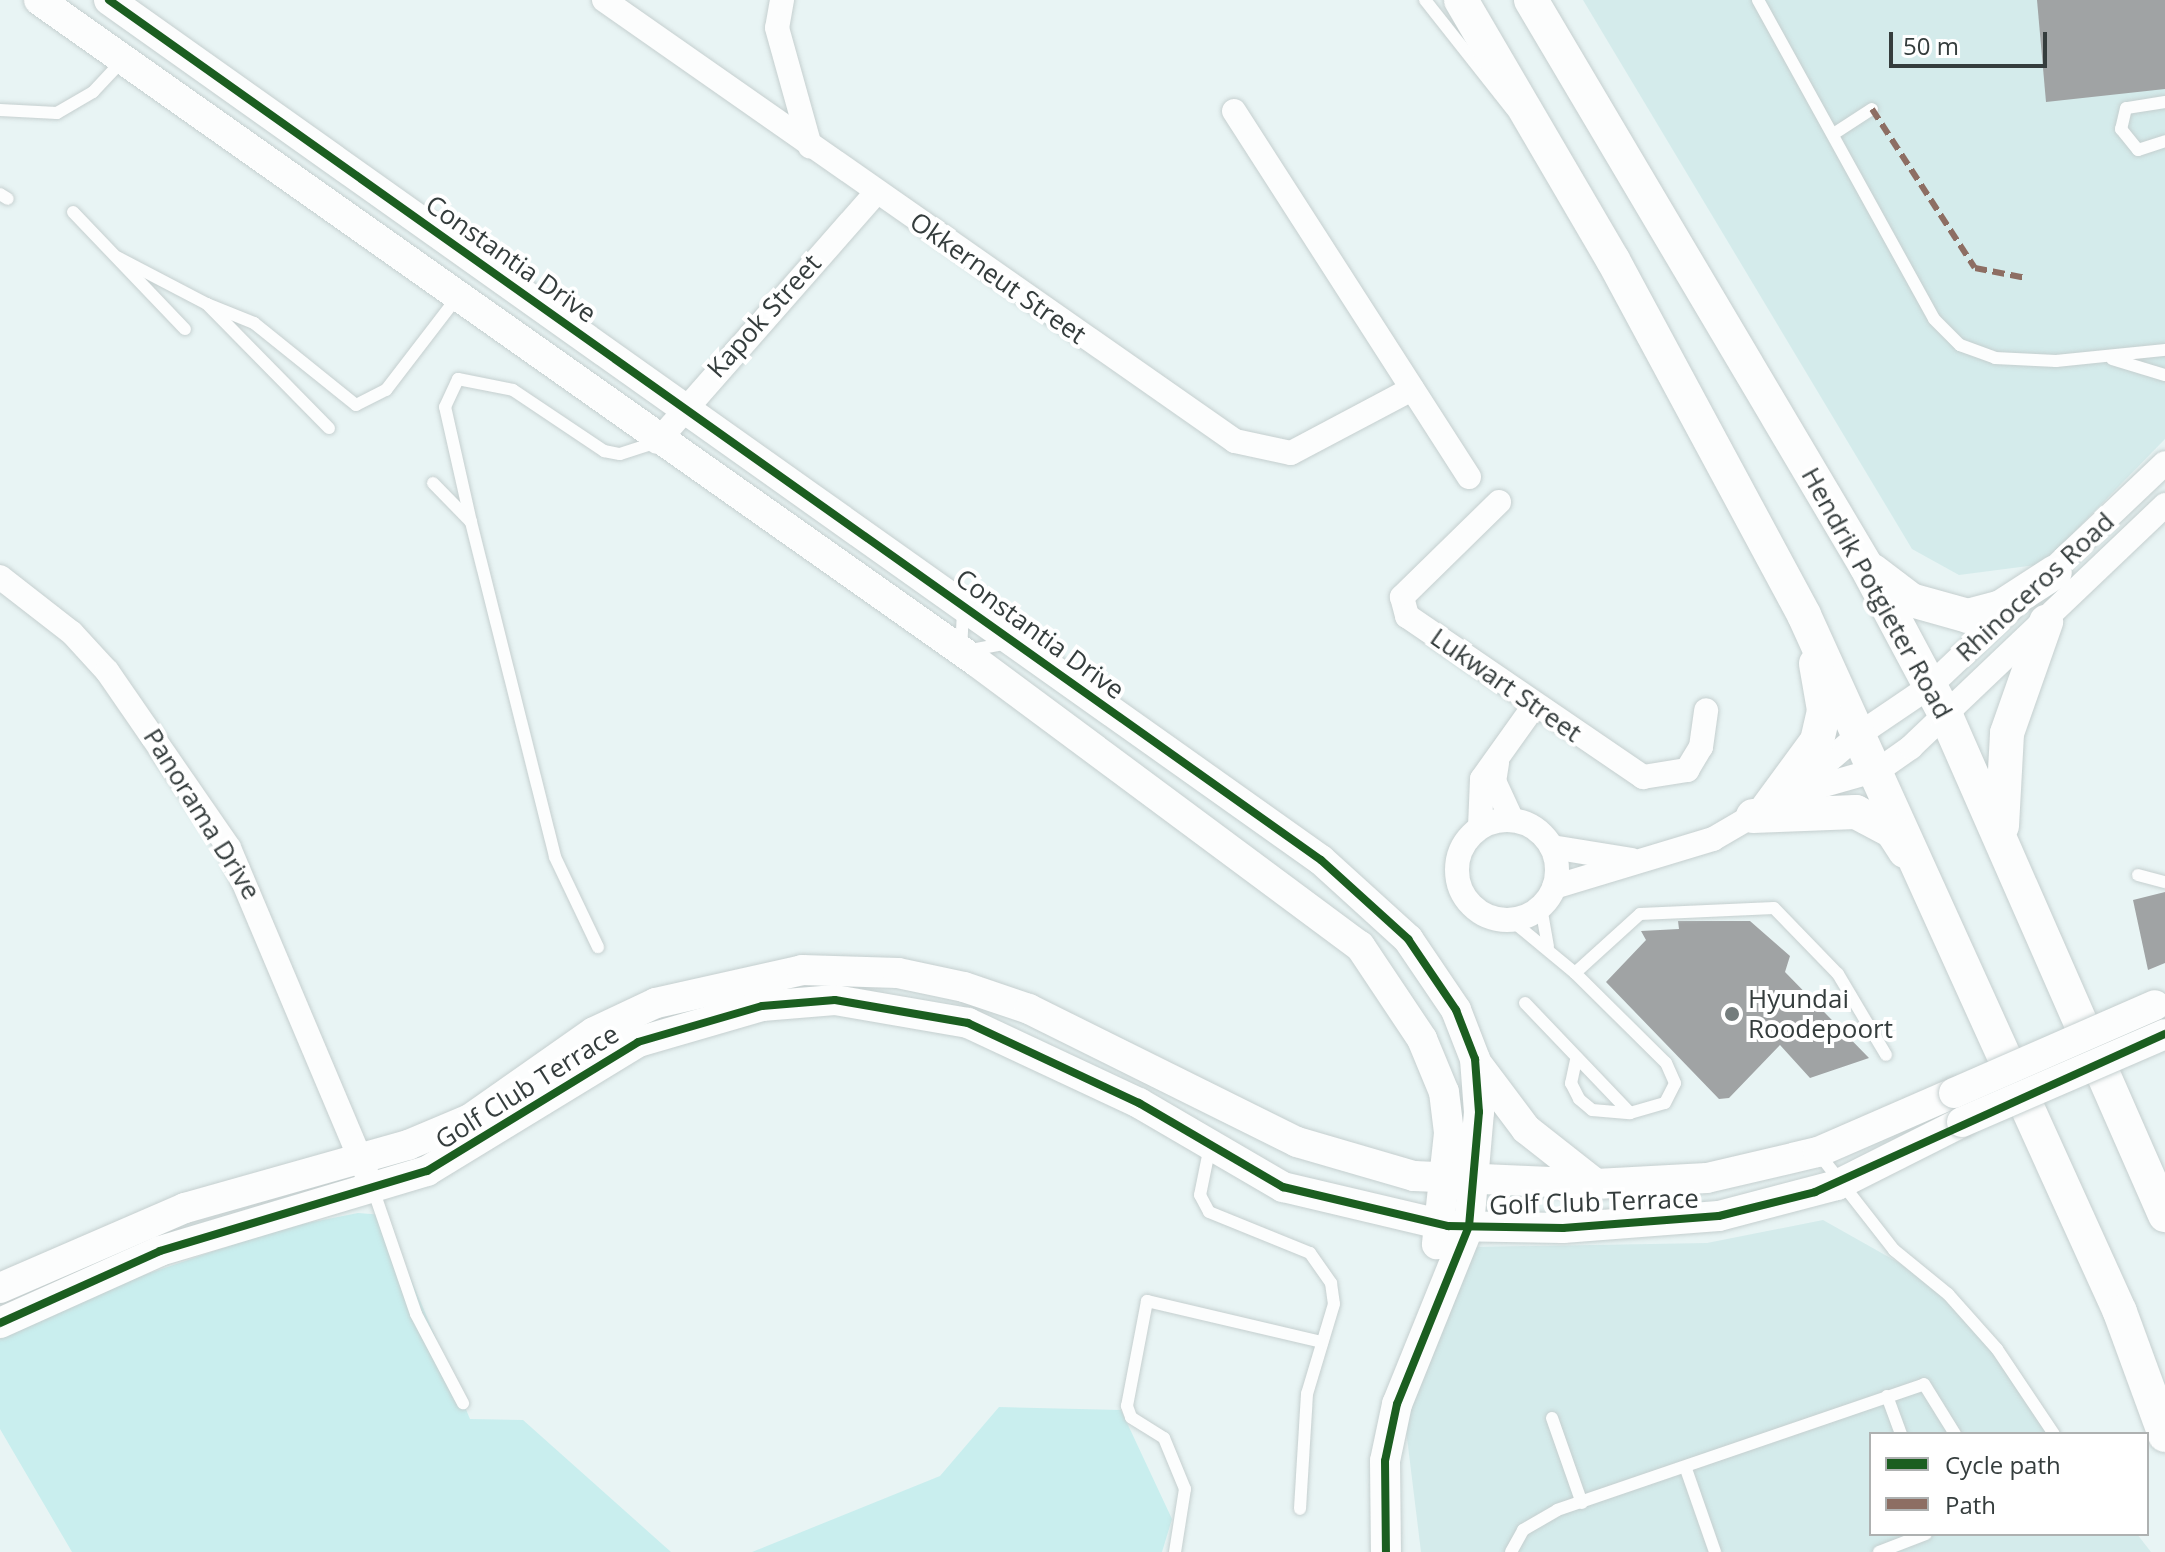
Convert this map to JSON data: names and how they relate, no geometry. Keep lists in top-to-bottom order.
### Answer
{
  "streets": {
    "main road": ["Hendrik Potgieter Road"],
    "street": [
      "Constantia Drive",
      "Okkerneut Street",
      "Kapok Street",
      "Rhinoceros Road",
      "Lukwart Street",
      "Panorama Drive",
      "Golf Club Terrace"
    ]
  },
  "crossings": [
    ["Constantia Drive", "Kapok Street"],
    ["Constantia Drive", "Golf Club Terrace"],
    ["Okkerneut Street", "Kapok Street"],
    ["Rhinoceros Road", "Hendrik Potgieter Road"],
    ["Panorama Drive", "Golf Club Terrace"]
  ],
  "places": ["Hyundai Roodepoort"],
  "legend": ["Cycle path", "Path"],
  "scale_bar": "50 m"
}
